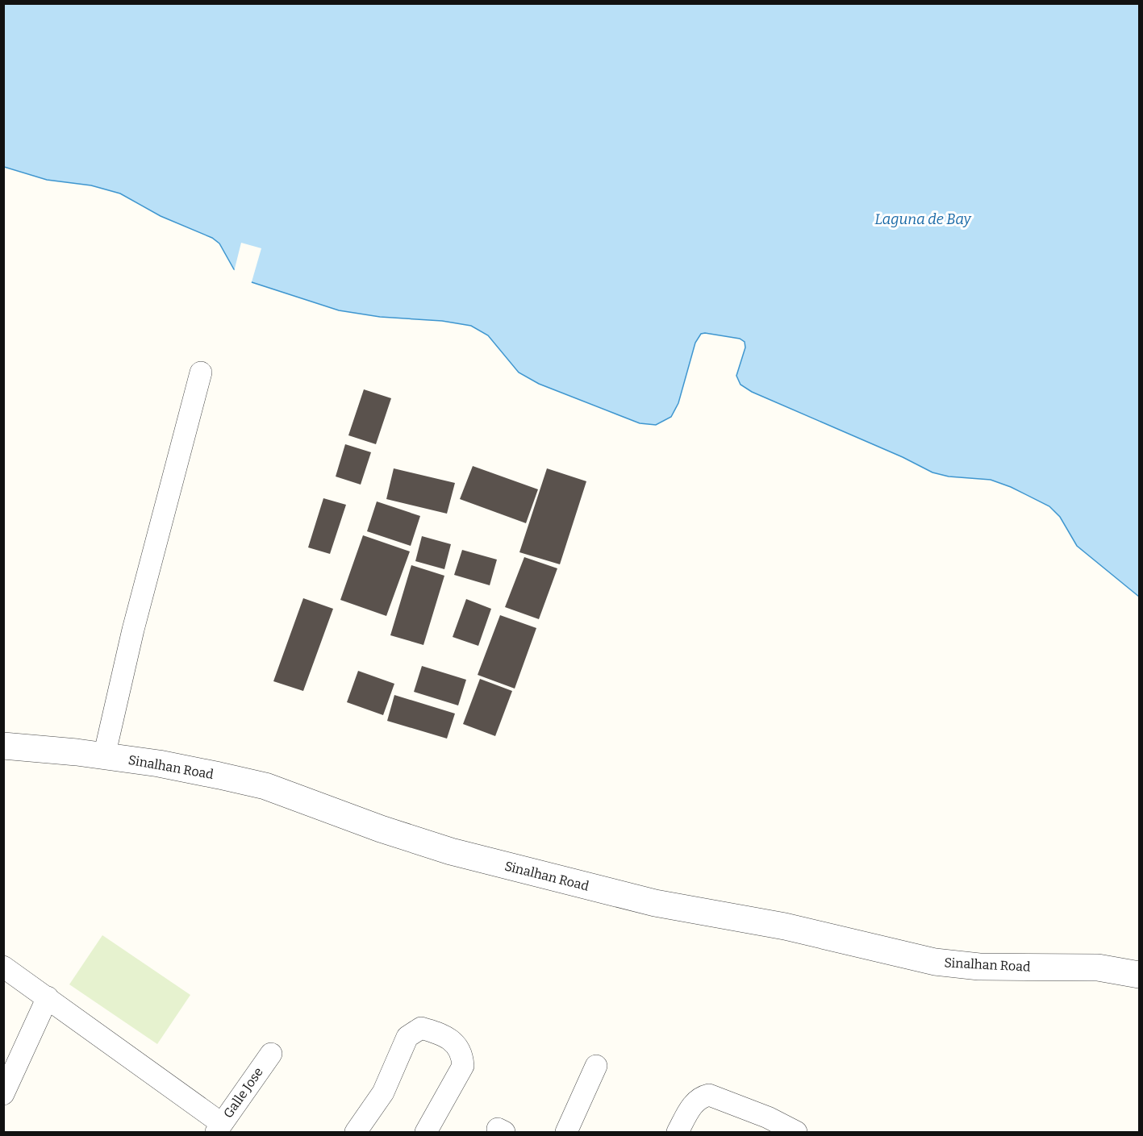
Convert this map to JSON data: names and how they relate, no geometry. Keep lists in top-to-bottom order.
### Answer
{
  "streets": {
    "street": ["Sinalhan Road", "Galle Jose"]
  },
  "water": ["Laguna de Bay"]
}
